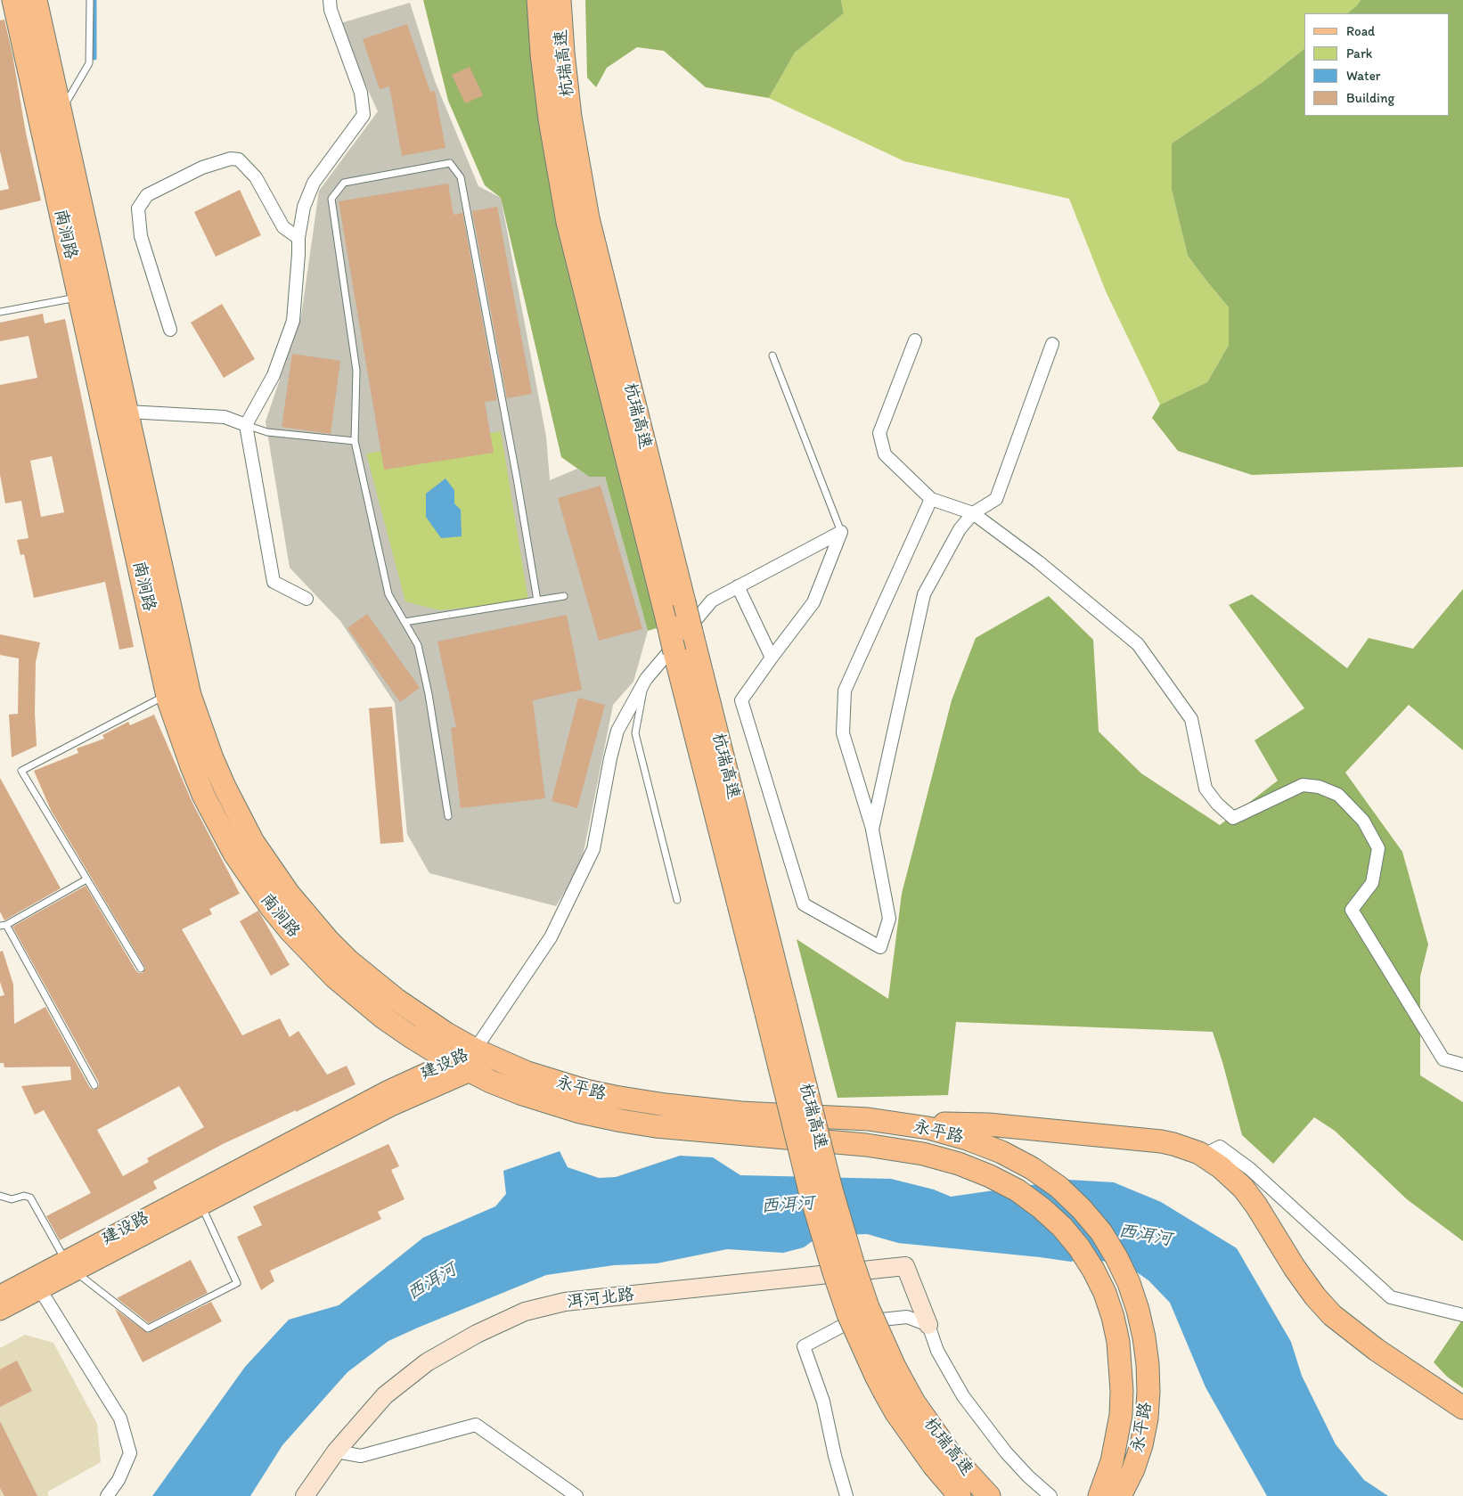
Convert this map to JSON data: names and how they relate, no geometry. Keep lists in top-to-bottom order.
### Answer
{
  "streets": {
    "highway": ["杭瑞高速", "南涧路", "永平路"],
    "main road": ["建设路"],
    "street": ["洱河北路"]
  },
  "crossings": [
    ["南涧路", "建设路"],
    ["南涧路", "永平路"],
    ["建设路", "永平路"]
  ],
  "water": ["西洱河"],
  "legend": [
    "Road",
    "Park",
    "Water",
    "Building"
  ]
}
